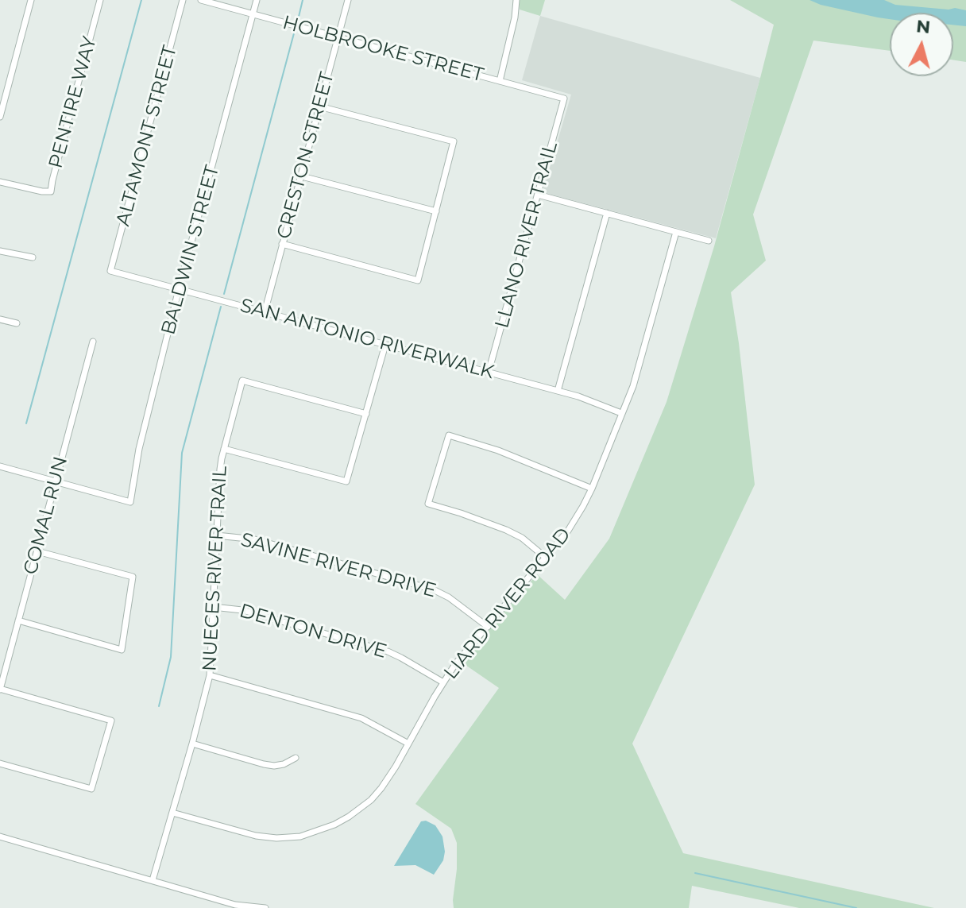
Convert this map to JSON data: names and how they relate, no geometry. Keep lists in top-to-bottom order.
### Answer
{
  "streets": {
    "street": [
      "HOLBROOKE STREET",
      "PENTIRE WAY",
      "ALTAMONT STREET",
      "CRESTON STREET",
      "LLANO RIVER TRAIL",
      "BALDWIN STREET",
      "SAN ANTONIO RIVERWALK",
      "COMAL RUN",
      "SAVINE RIVER DRIVE",
      "NUECES RIVER TRAIL",
      "LIARD RIVER ROAD",
      "DENTON DRIVE"
    ]
  },
  "crossings": [
    ["HOLBROOKE STREET", "CRESTON STREET"],
    ["HOLBROOKE STREET", "LLANO RIVER TRAIL"],
    ["HOLBROOKE STREET", "BALDWIN STREET"],
    ["ALTAMONT STREET", "SAN ANTONIO RIVERWALK"],
    ["CRESTON STREET", "SAN ANTONIO RIVERWALK"],
    ["LLANO RIVER TRAIL", "SAN ANTONIO RIVERWALK"],
    ["BALDWIN STREET", "SAN ANTONIO RIVERWALK"],
    ["BALDWIN STREET", "COMAL RUN"],
    ["SAN ANTONIO RIVERWALK", "LIARD RIVER ROAD"],
    ["SAVINE RIVER DRIVE", "NUECES RIVER TRAIL"],
    ["SAVINE RIVER DRIVE", "LIARD RIVER ROAD"],
    ["NUECES RIVER TRAIL", "LIARD RIVER ROAD"],
    ["NUECES RIVER TRAIL", "DENTON DRIVE"],
    ["LIARD RIVER ROAD", "DENTON DRIVE"]
  ],
  "north": "top"
}
